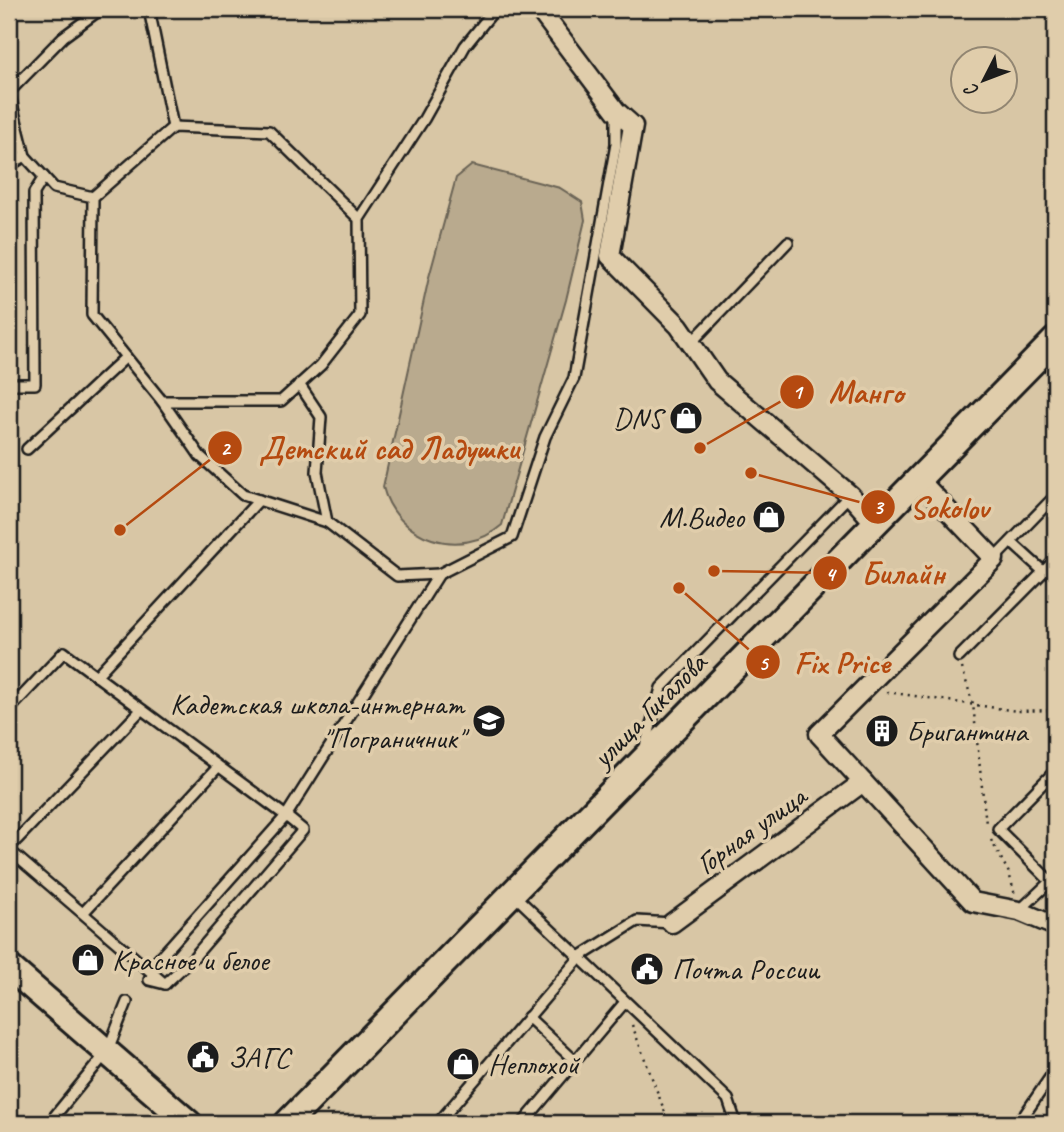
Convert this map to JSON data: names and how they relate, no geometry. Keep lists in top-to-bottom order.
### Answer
{
  "streets": {
    "main road": ["улица Гикалова"],
    "street": ["Горная улица"]
  },
  "places": {
    "shop": [
      "DNS",
      "М.Видео",
      "Красное и белое",
      "Неплохой"
    ],
    "other": [
      "Манго",
      "Sokolov",
      "Детский сад Ладушки",
      "Билайн",
      "Fix Price"
    ],
    "school or university": ["Кадетская школа-интернат \"Пограничник\""],
    "building": ["Бригантина"],
    "public building": ["Почта России", "ЗАГС"]
  },
  "north": "bottom left"
}
